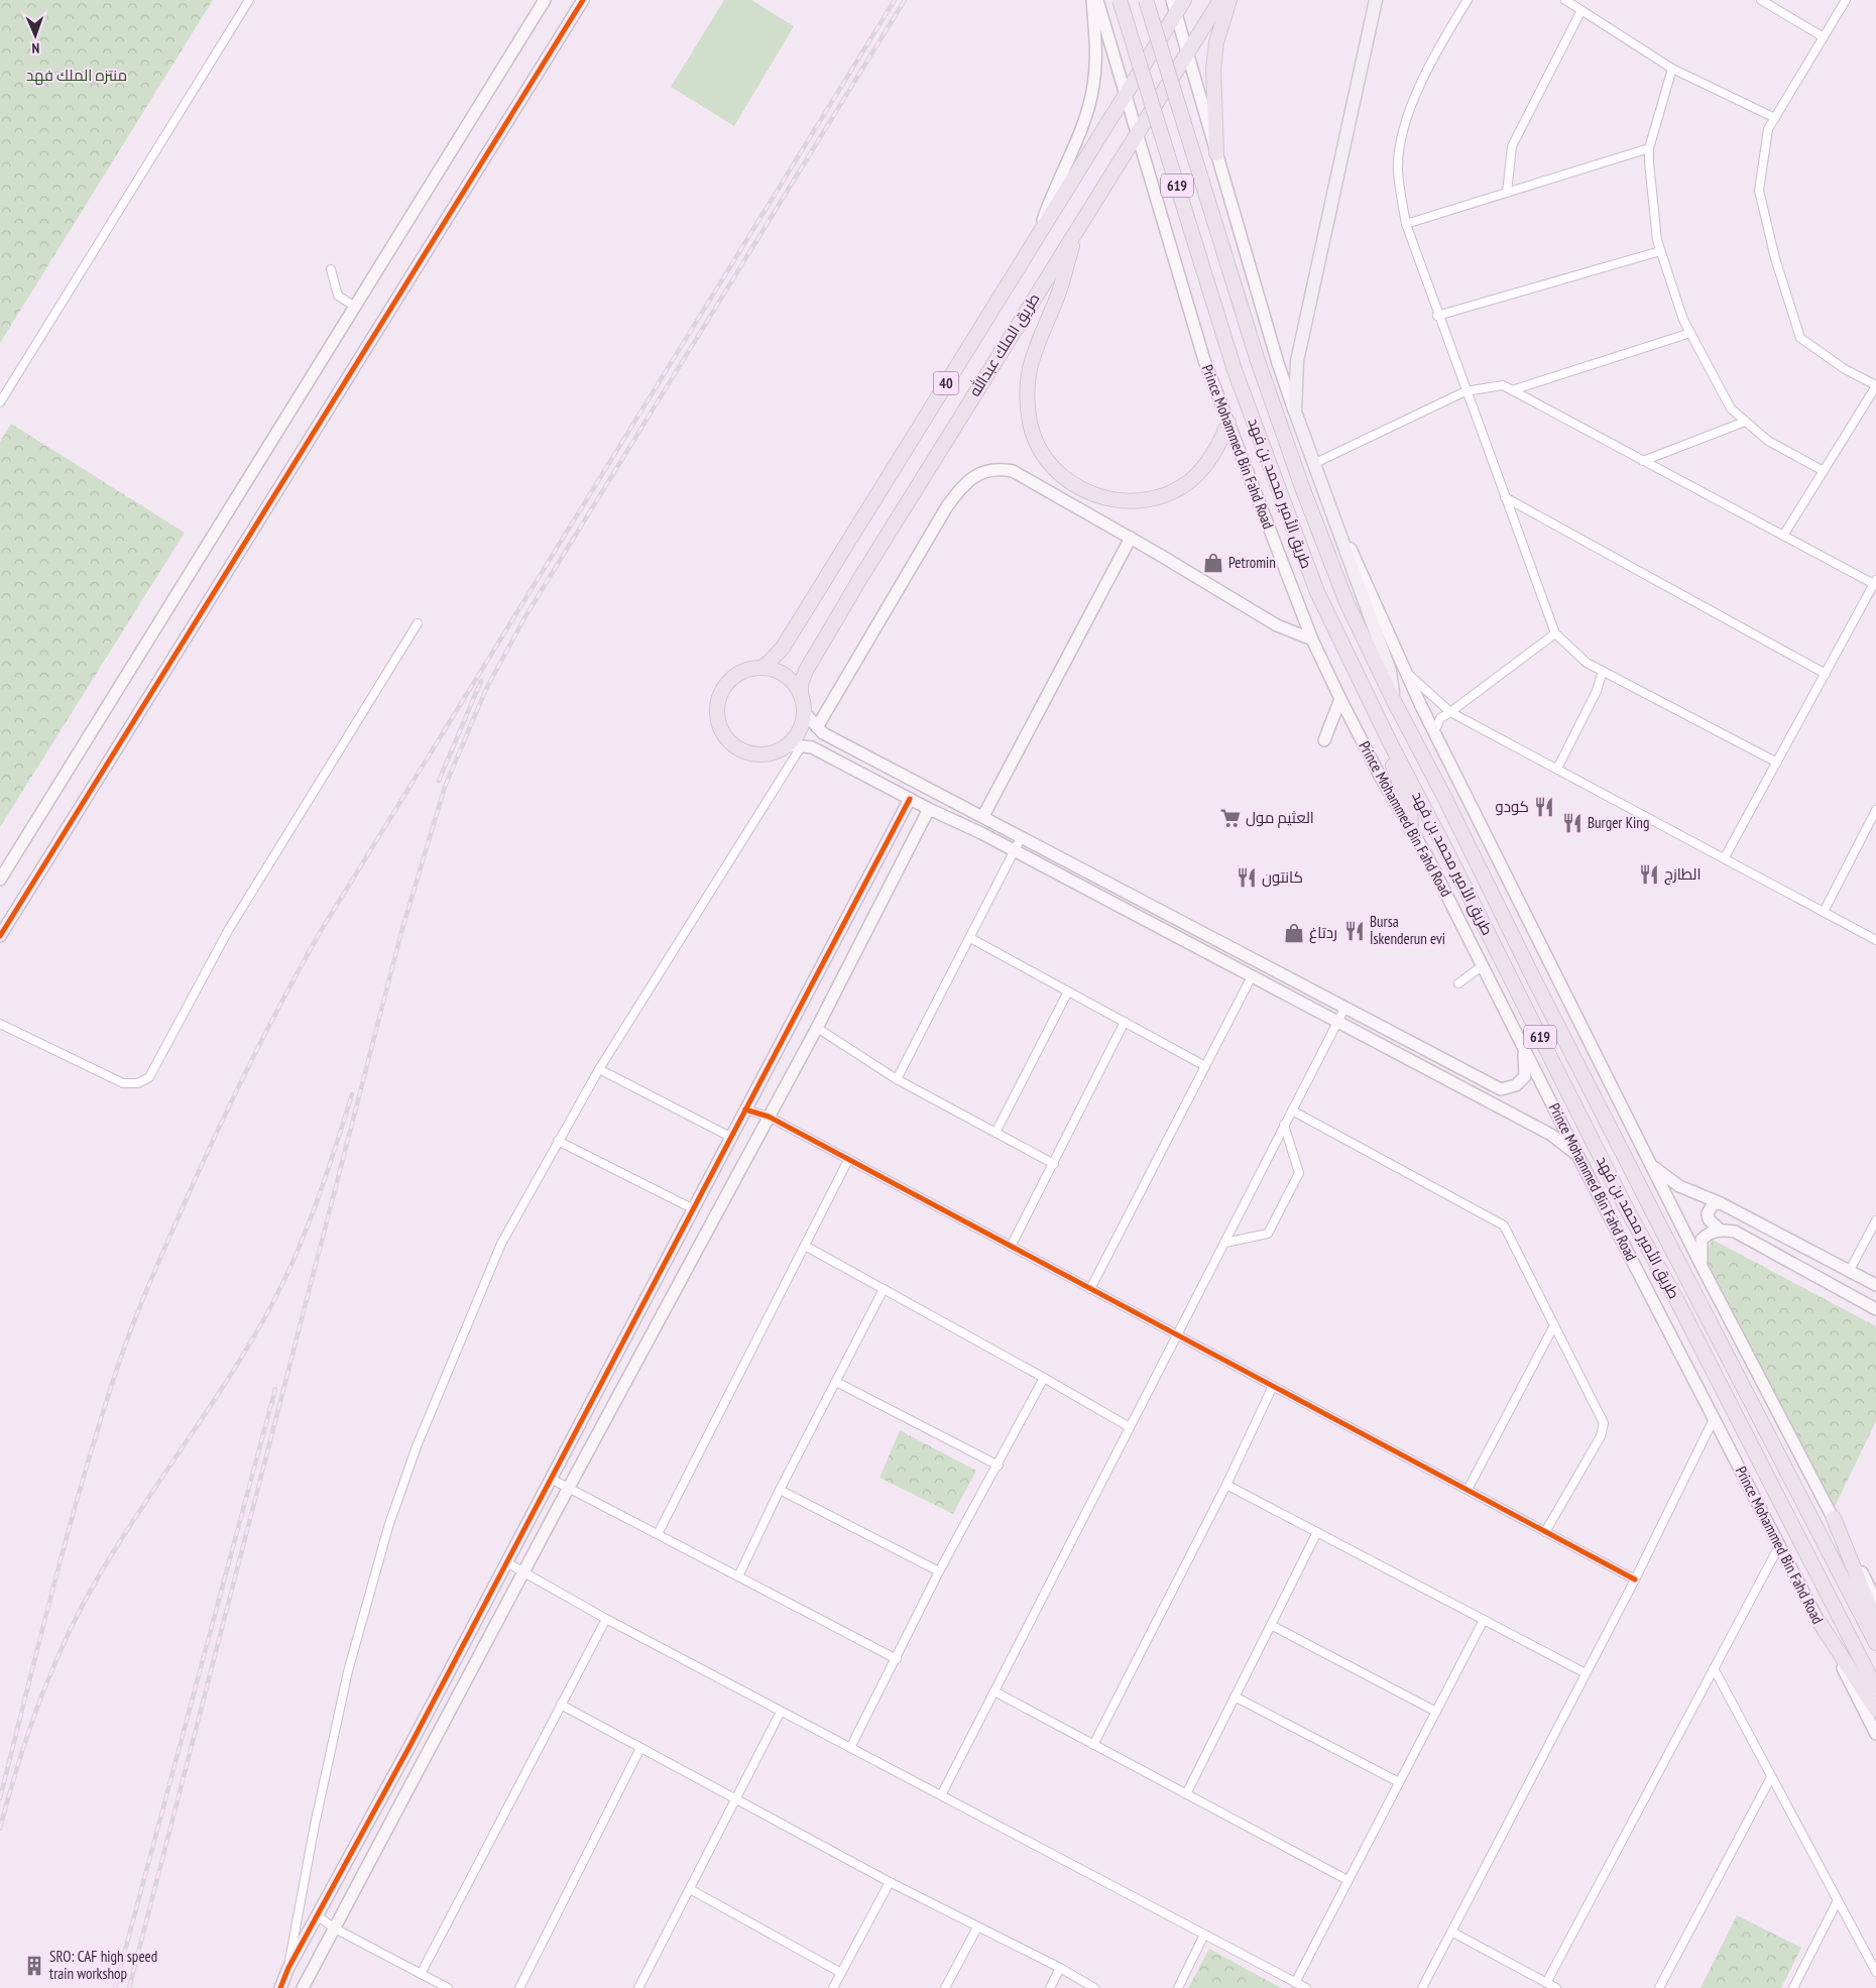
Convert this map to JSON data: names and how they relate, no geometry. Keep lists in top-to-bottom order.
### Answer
{
  "streets": {
    "highway": [
      "619",
      "طريق الملك عبدالله",
      "40",
      "طريق الأمير محمد بن فهد"
    ],
    "street": ["Prince Mohammed Bin Fahd Road"]
  },
  "crossings": [
    ["طريق الملك عبدالله", "Prince Mohammed Bin Fahd Road"]
  ],
  "parks": ["منتزه الملك فهد"],
  "places": {
    "shop": ["Petromin", "ردتاغ"],
    "restaurant": [
      "كودو",
      "Burger King",
      "الطازج",
      "كانتون",
      "Bursa İskenderun evi"
    ],
    "supermarket": ["العثيم مول"],
    "building": ["SRO: CAF high speed train workshop"]
  },
  "north": "bottom"
}
